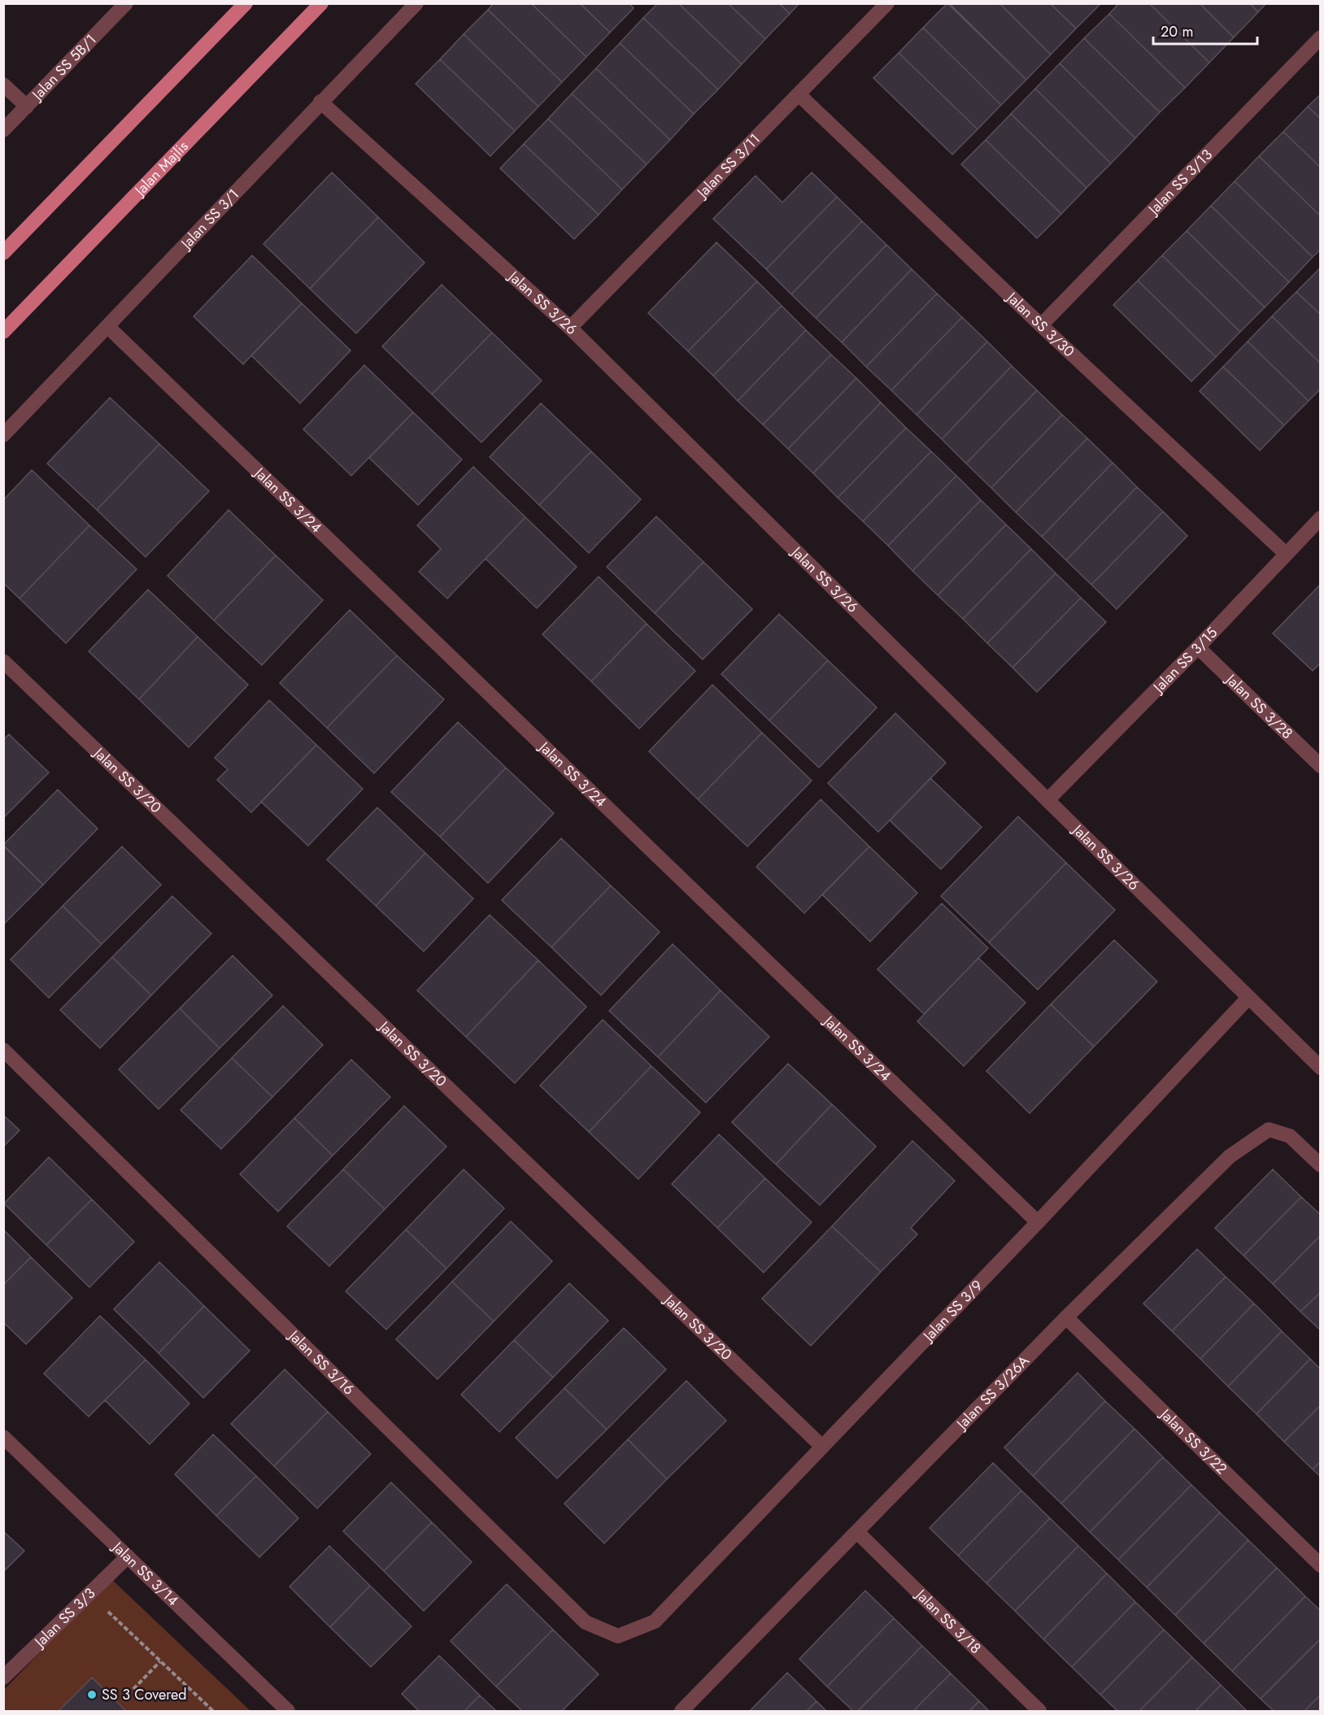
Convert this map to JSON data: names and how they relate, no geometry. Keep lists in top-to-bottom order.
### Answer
{
  "streets": {
    "main road": ["Jalan Majlis"],
    "street": [
      "Jalan SS 5B/1",
      "Jalan SS 3/11",
      "Jalan SS 3/13",
      "Jalan SS 3/1",
      "Jalan SS 3/26",
      "Jalan SS 3/30",
      "Jalan SS 3/24",
      "Jalan SS 3/15",
      "Jalan SS 3/28",
      "Jalan SS 3/20",
      "Jalan SS 3/9",
      "Jalan SS 3/16",
      "Jalan SS 3/26A",
      "Jalan SS 3/22",
      "Jalan SS 3/14",
      "Jalan SS 3/3",
      "Jalan SS 3/18"
    ]
  },
  "crossings": [
    ["Jalan SS 3/11", "Jalan SS 3/26"],
    ["Jalan SS 3/11", "Jalan SS 3/30"],
    ["Jalan SS 3/13", "Jalan SS 3/30"],
    ["Jalan SS 3/1", "Jalan SS 3/26"],
    ["Jalan SS 3/1", "Jalan SS 3/24"],
    ["Jalan SS 3/26", "Jalan SS 3/15"],
    ["Jalan SS 3/26", "Jalan SS 3/9"],
    ["Jalan SS 3/30", "Jalan SS 3/15"],
    ["Jalan SS 3/24", "Jalan SS 3/9"],
    ["Jalan SS 3/15", "Jalan SS 3/28"],
    ["Jalan SS 3/20", "Jalan SS 3/9"],
    ["Jalan SS 3/9", "Jalan SS 3/16"],
    ["Jalan SS 3/26A", "Jalan SS 3/22"],
    ["Jalan SS 3/26A", "Jalan SS 3/18"],
    ["Jalan SS 3/14", "Jalan SS 3/3"]
  ],
  "places": ["SS 3 Covered"],
  "scale_bar": "20 m"
}
